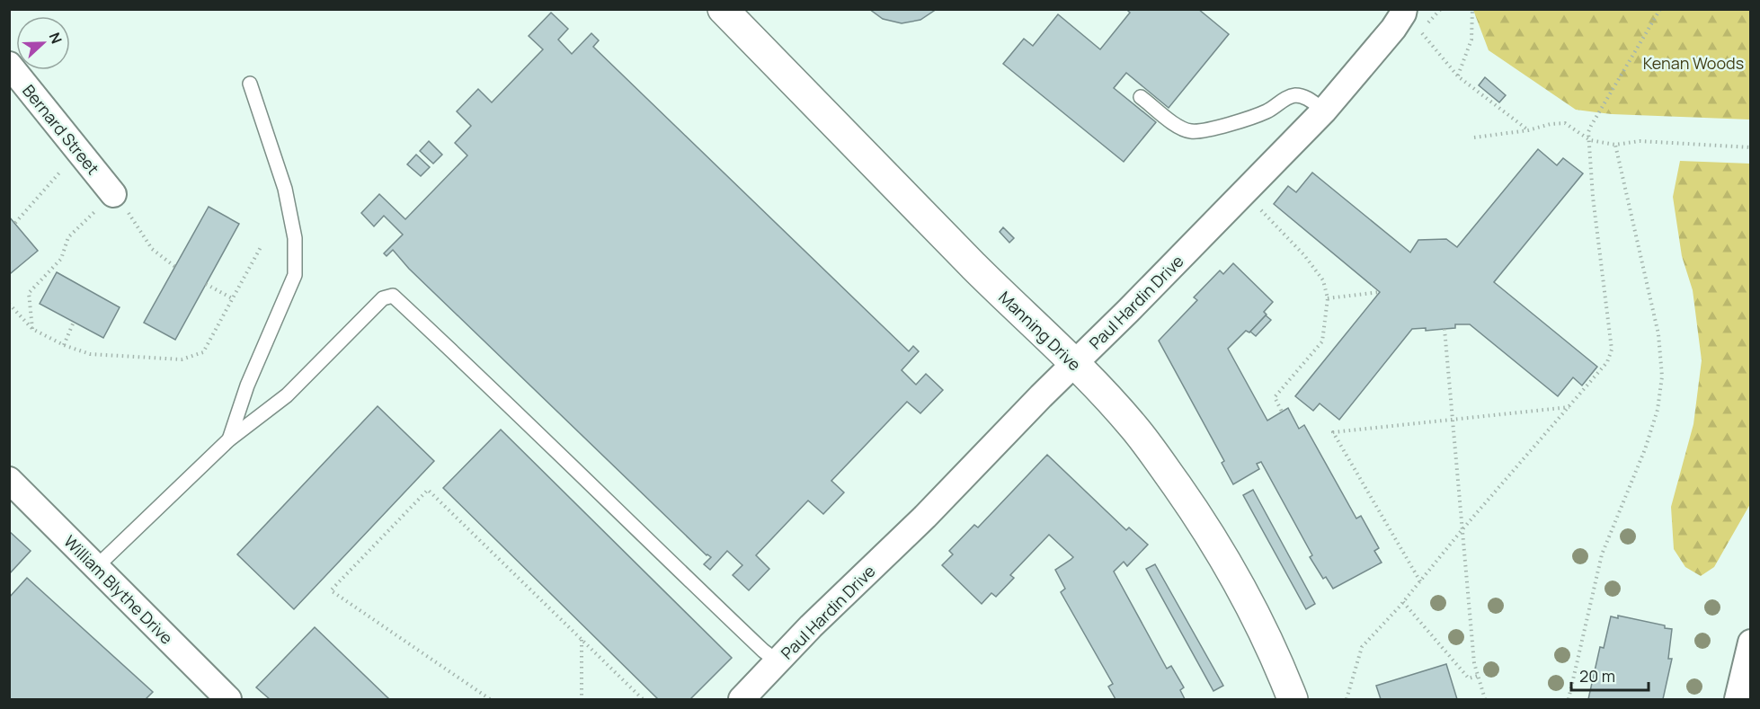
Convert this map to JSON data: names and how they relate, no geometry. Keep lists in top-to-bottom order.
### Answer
{
  "streets": {
    "street": [
      "Bernard Street",
      "Paul Hardin Drive",
      "Manning Drive",
      "William Blythe Drive"
    ]
  },
  "crossings": [
    ["Paul Hardin Drive", "Manning Drive"]
  ],
  "parks": ["Kenan Woods"],
  "scale_bar": "20 m",
  "north": "right"
}
